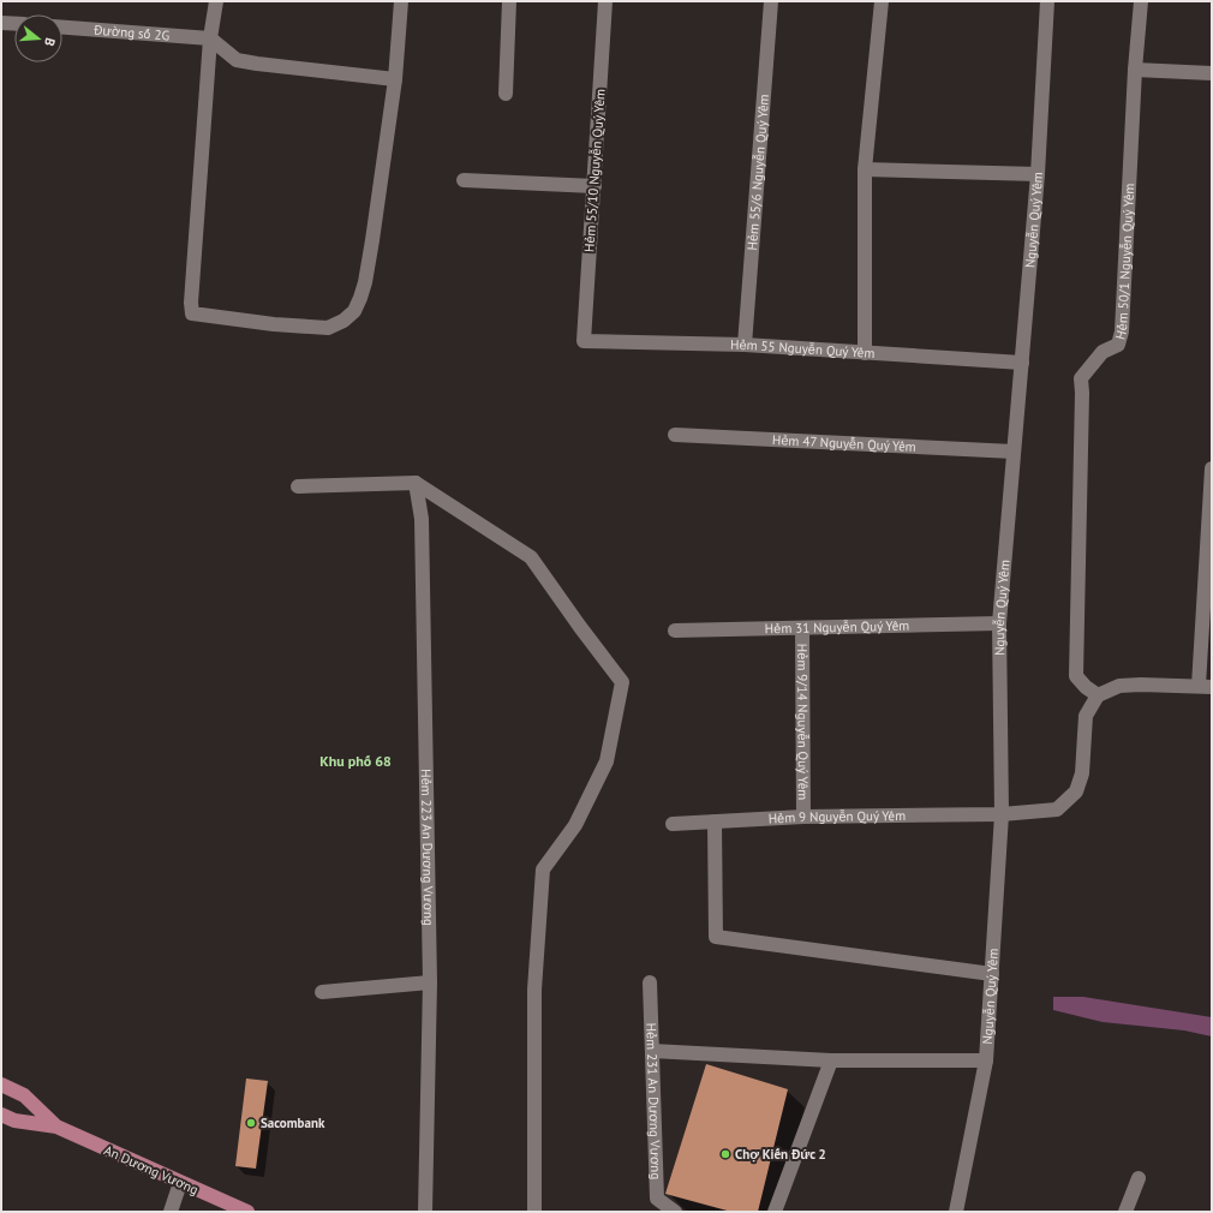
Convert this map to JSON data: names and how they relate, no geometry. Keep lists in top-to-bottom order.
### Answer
{
  "streets": {
    "main road": ["An Dương Vương"],
    "street": [
      "Đường số 2G",
      "Hẻm 55/10 Nguyễn Quý Yêm",
      "Hẻm 55/6 Nguyễn Quý Yêm",
      "Nguyễn Quý Yêm",
      "Hẻm 50/1 Nguyễn Quý Yêm",
      "Hẻm 55 Nguyễn Quý Yêm",
      "Hẻm 47 Nguyễn Quý Yêm",
      "Hẻm 31 Nguyễn Quý Yêm",
      "Hẻm 9/14 Nguyễn Quý Yêm",
      "Hẻm 9 Nguyễn Quý Yêm",
      "Hẻm 223 An Dương Vương",
      "Hẻm 231 An Dương Vương"
    ]
  },
  "crossings": [
    ["Hẻm 55/10 Nguyễn Quý Yêm", "Hẻm 55 Nguyễn Quý Yêm"],
    ["Hẻm 55/6 Nguyễn Quý Yêm", "Hẻm 55 Nguyễn Quý Yêm"],
    ["Nguyễn Quý Yêm", "Hẻm 55 Nguyễn Quý Yêm"],
    ["Nguyễn Quý Yêm", "Hẻm 47 Nguyễn Quý Yêm"],
    ["Nguyễn Quý Yêm", "Hẻm 31 Nguyễn Quý Yêm"],
    ["Nguyễn Quý Yêm", "Hẻm 9 Nguyễn Quý Yêm"],
    ["Hẻm 50/1 Nguyễn Quý Yêm", "Hẻm 9 Nguyễn Quý Yêm"],
    ["Hẻm 31 Nguyễn Quý Yêm", "Hẻm 9/14 Nguyễn Quý Yêm"],
    ["Hẻm 9/14 Nguyễn Quý Yêm", "Hẻm 9 Nguyễn Quý Yêm"]
  ],
  "districts": ["Khu phố 68"],
  "places": ["Sacombank", "Chợ Kiến Đức 2"],
  "north": "right"
}
